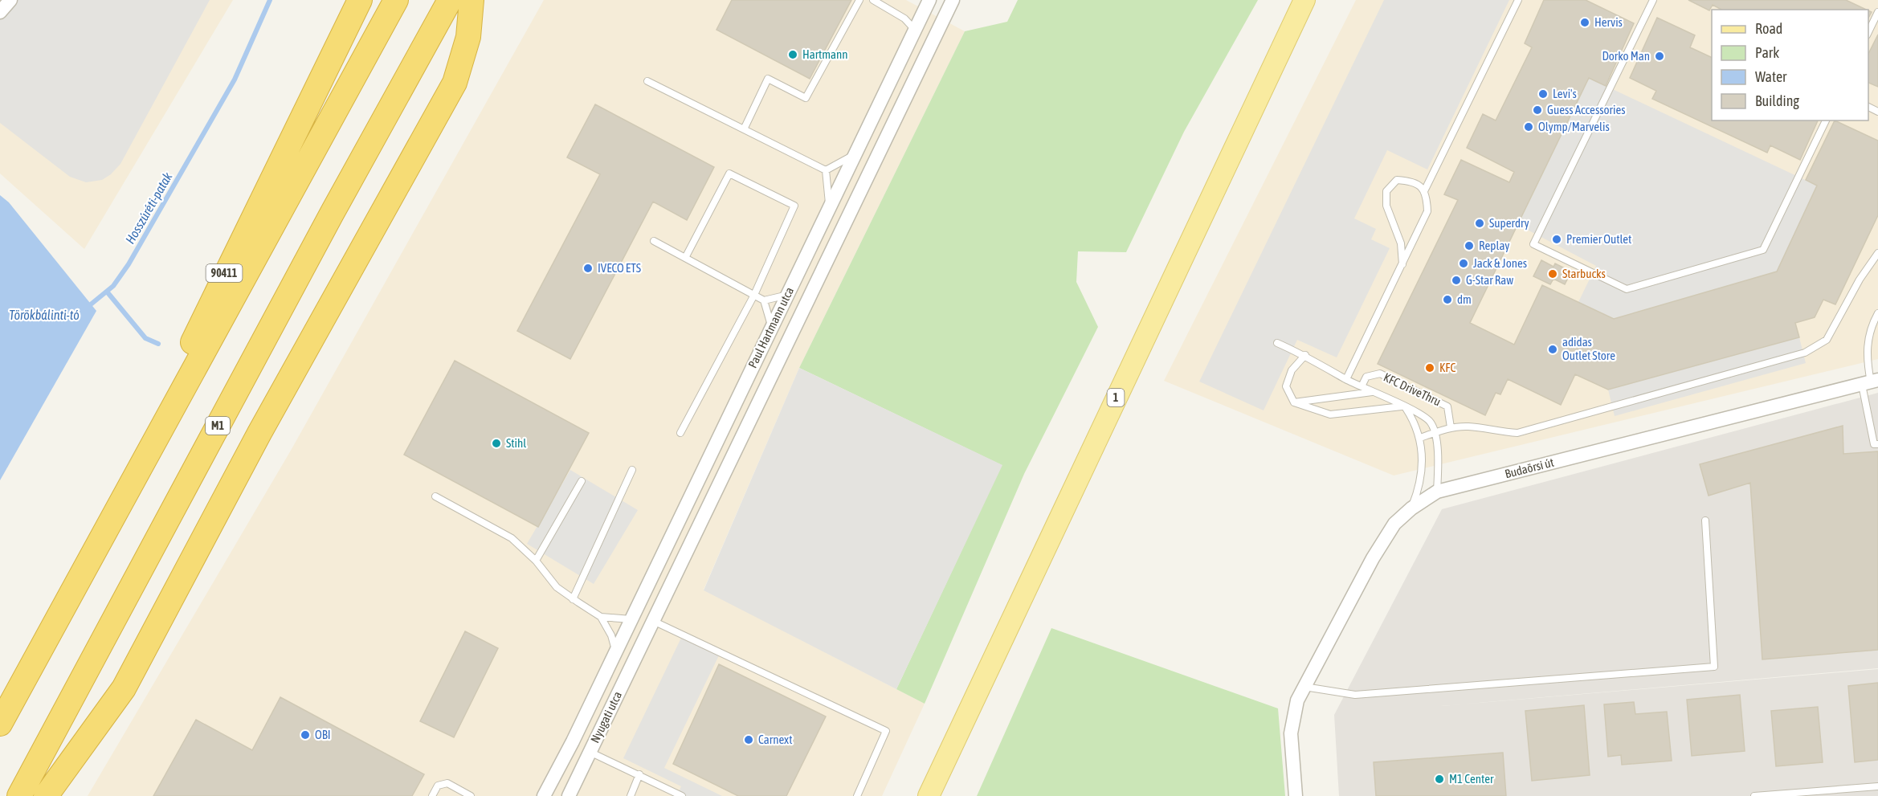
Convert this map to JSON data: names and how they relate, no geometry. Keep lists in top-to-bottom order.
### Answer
{
  "streets": {
    "highway": ["90411", "M1"],
    "main road": ["1"],
    "street": ["Paul Hartmann utca", "Budaörsi út", "Nyugati utca"],
    "lane": ["KFC DriveThru"]
  },
  "crossings": [
    ["Paul Hartmann utca", "Nyugati utca"]
  ],
  "water": ["Hosszúréti-patak", "Törökbálinti-tó"],
  "places": [
    "Hervis",
    "Hartmann",
    "Dorko Man",
    "Levi's",
    "Guess Accessories",
    "Olymp/Marvelis",
    "Superdry",
    "Premier Outlet",
    "Replay",
    "Jack & Jones",
    "IVECO ETS",
    "Starbucks",
    "G-Star Raw",
    "dm",
    "adidas Outlet Store",
    "KFC",
    "Stihl",
    "OBI",
    "Carnext",
    "M1 Center"
  ],
  "legend": [
    "Road",
    "Park",
    "Water",
    "Building"
  ]
}
